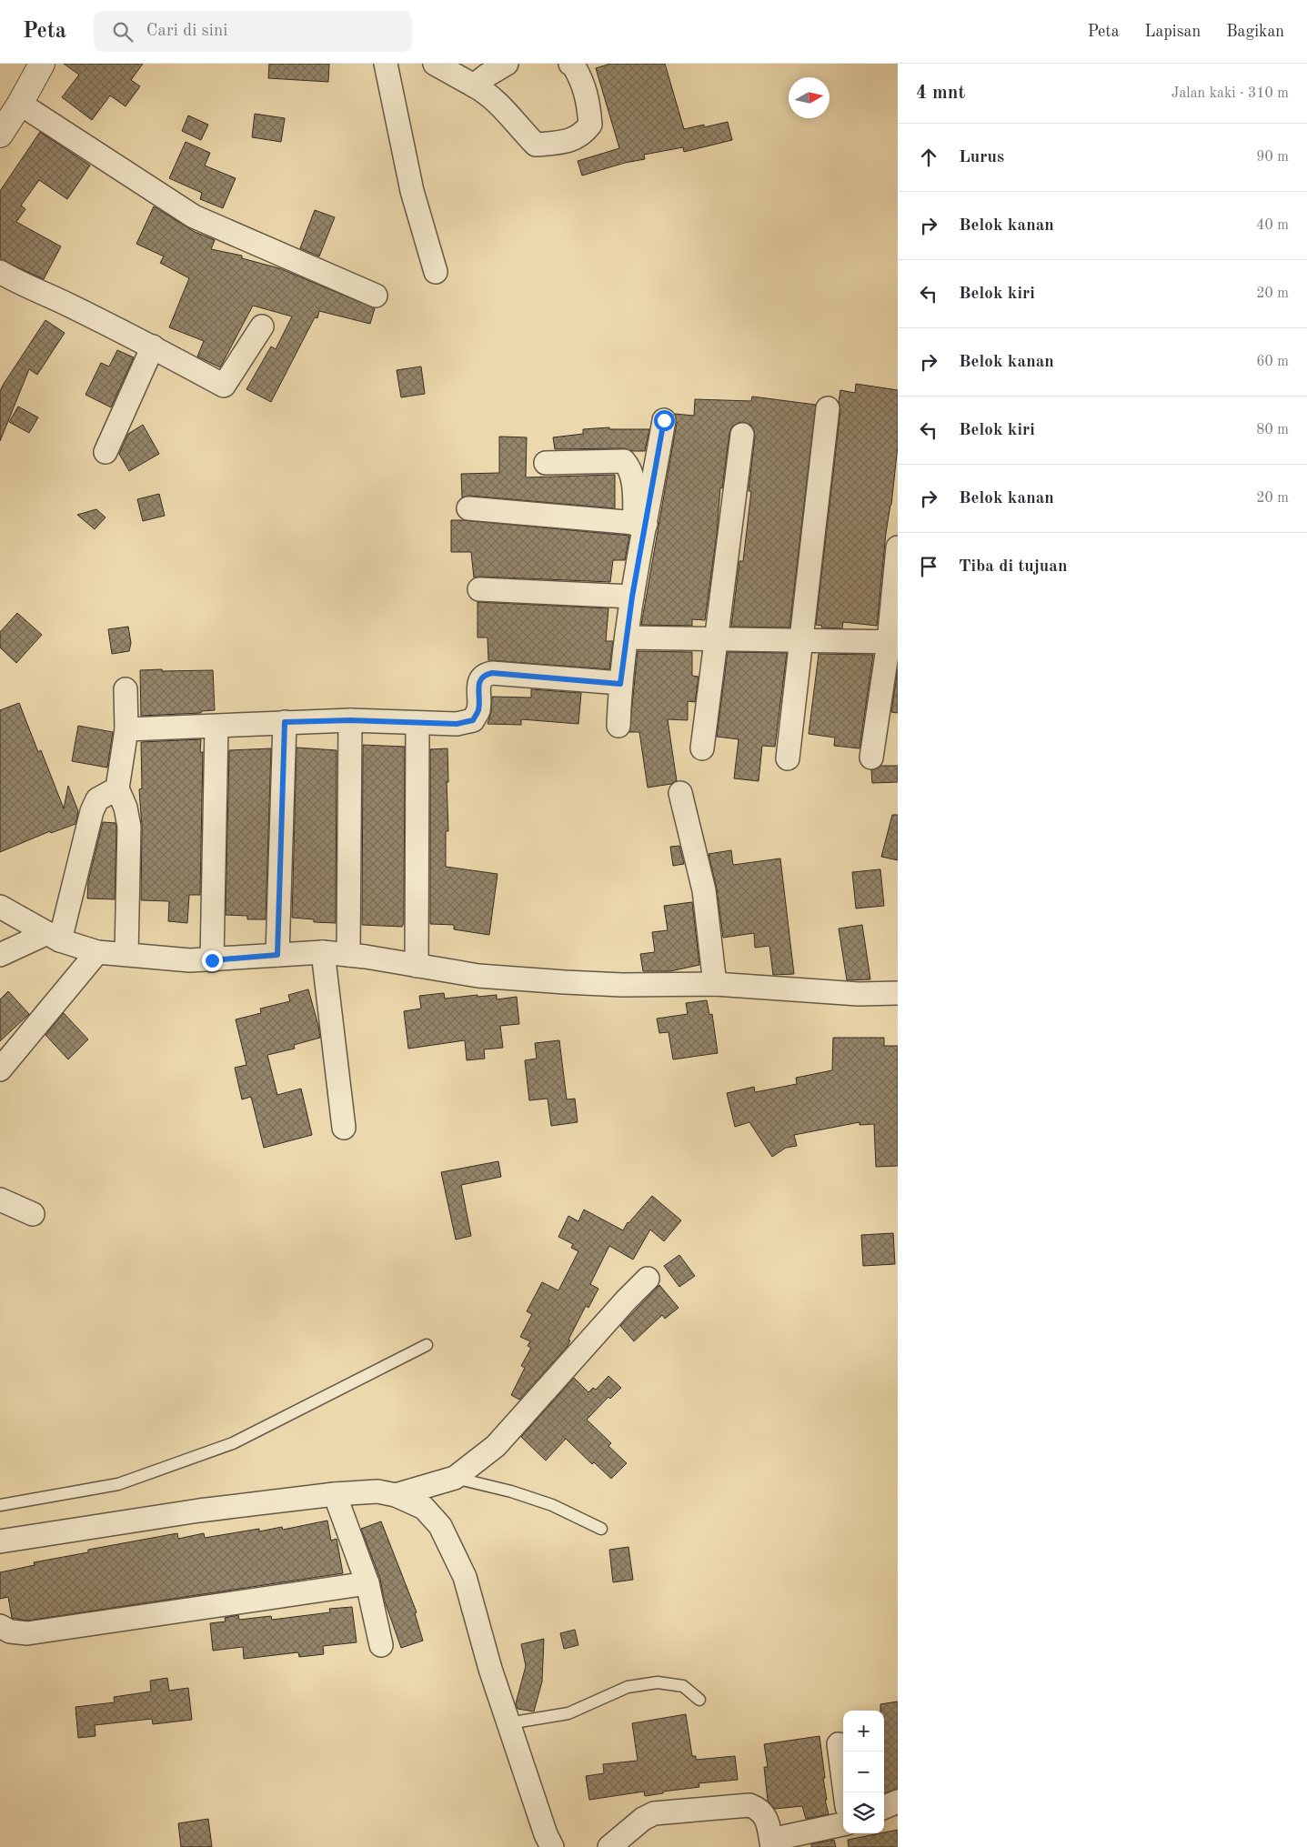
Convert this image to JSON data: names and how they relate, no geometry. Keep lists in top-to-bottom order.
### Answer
{
  "north": "right",
  "page": {
    "header": "Peta",
    "search": "Cari di sini",
    "nav": ["Peta", "Lapisan", "Bagikan"],
    "heading": ["4 mnt", "Jalan kaki · 310 m"],
    "list": [
      ["Lurus", "90 m"],
      ["Belok kanan", "40 m"],
      ["Belok kiri", "20 m"],
      ["Belok kanan", "60 m"],
      ["Belok kiri", "80 m"],
      ["Belok kanan", "20 m"],
      "Tiba di tujuan"
    ],
    "map_buttons": ["+", "−"]
  }
}
